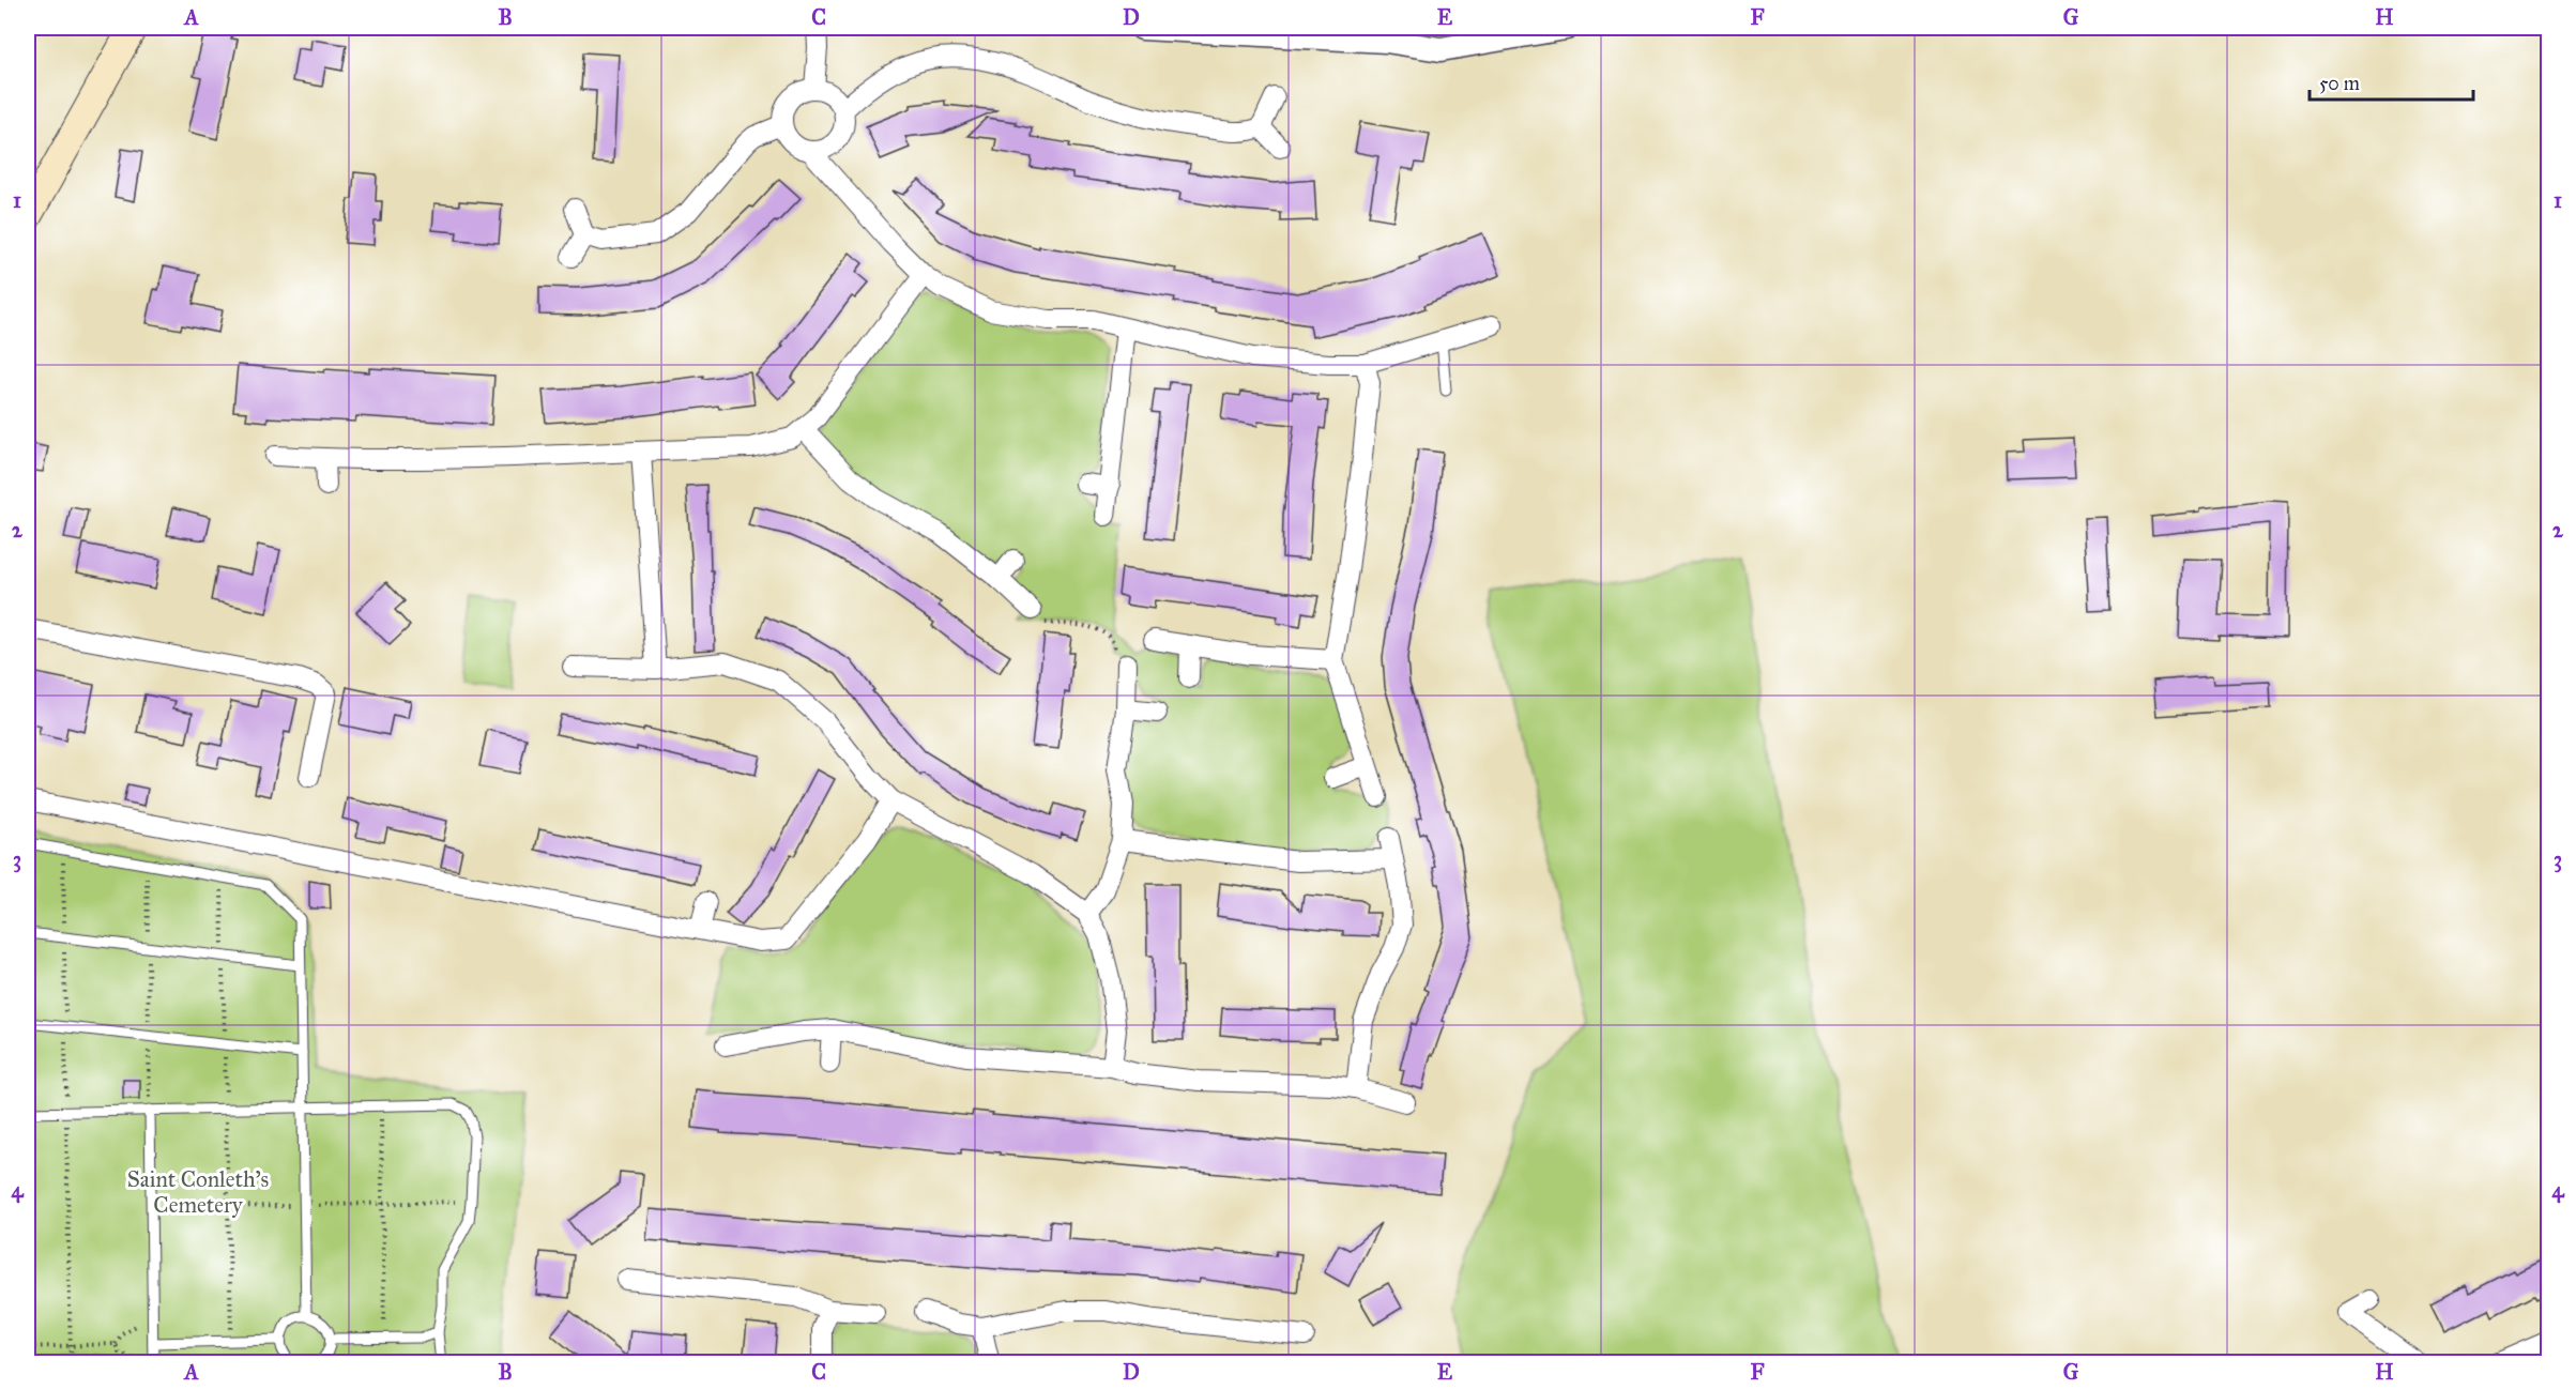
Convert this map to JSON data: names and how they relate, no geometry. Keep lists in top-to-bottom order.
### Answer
{
  "parks": ["Saint Conleth's Cemetery"],
  "scale_bar": "50 m",
  "grid": {
    "columns": [
      "A",
      "B",
      "C",
      "D",
      "E",
      "F",
      "G",
      "H"
    ],
    "rows": [
      "1",
      "2",
      "3",
      "4"
    ]
  }
}
